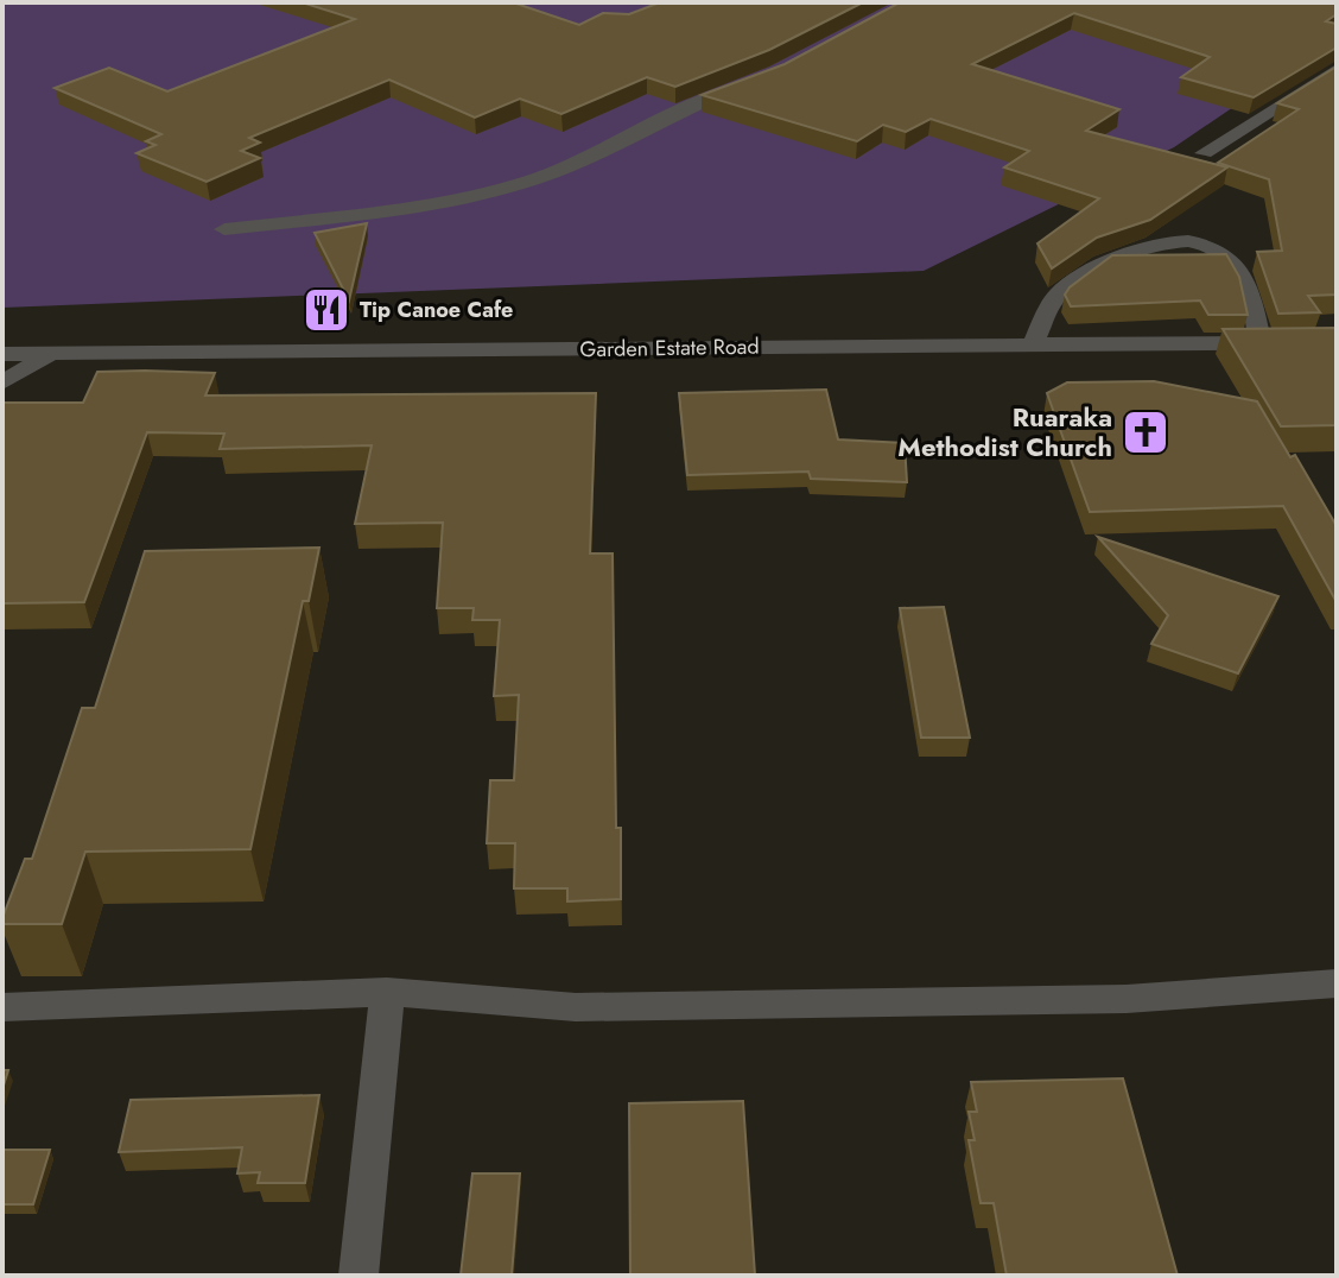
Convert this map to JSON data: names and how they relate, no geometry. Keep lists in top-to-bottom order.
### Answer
{
  "streets": {
    "street": ["Garden Estate Road"]
  },
  "places": {
    "restaurant": ["Tip Canoe Cafe"],
    "church": ["Ruaraka Methodist Church"]
  }
}
